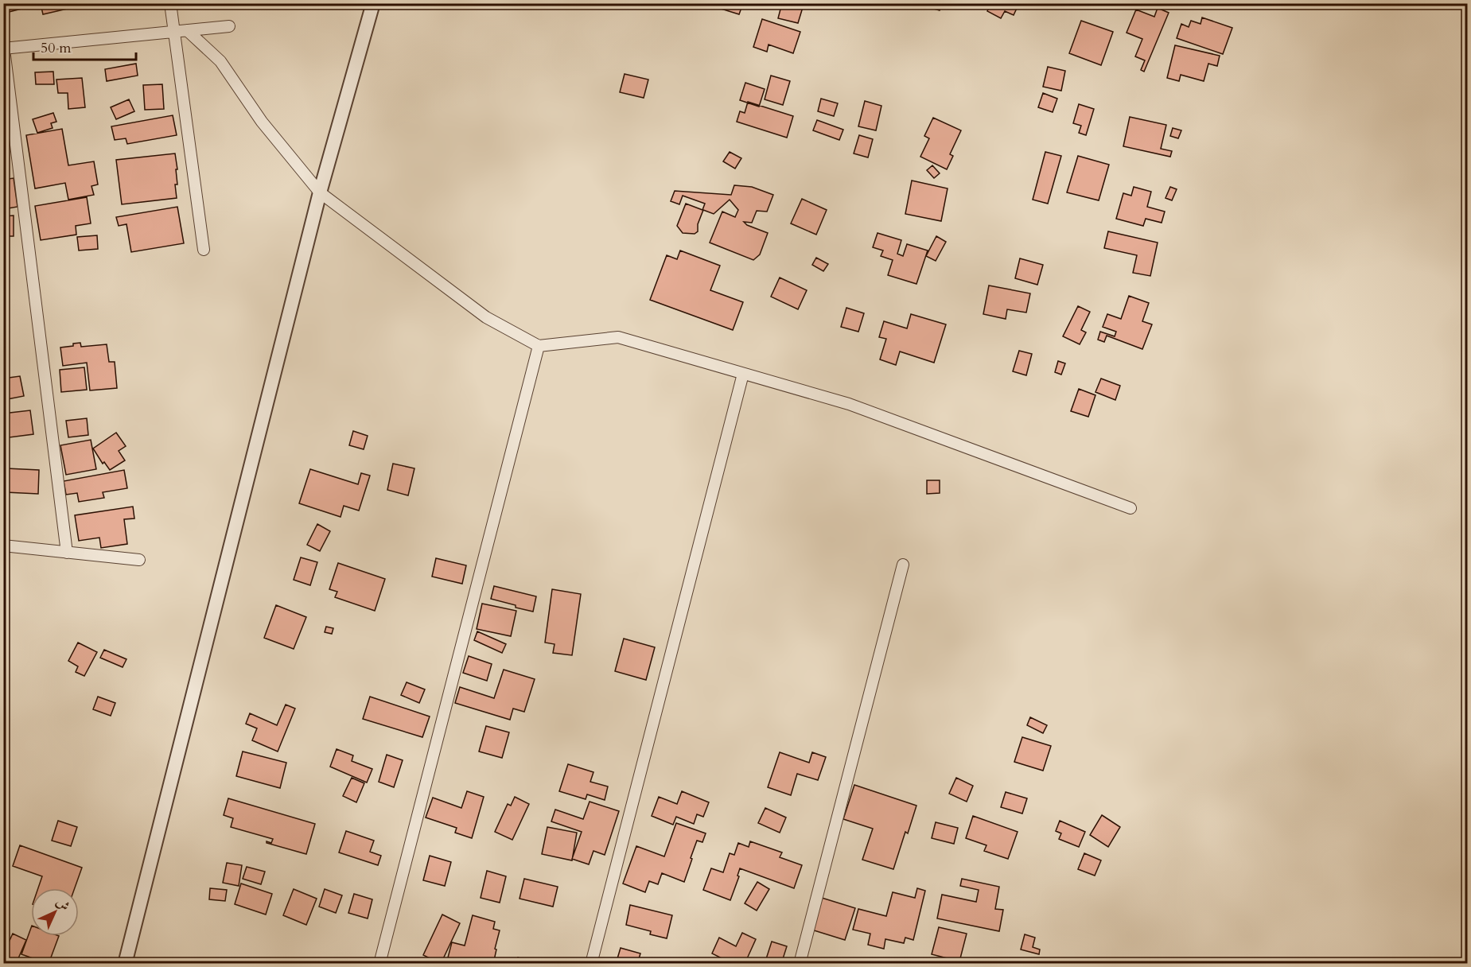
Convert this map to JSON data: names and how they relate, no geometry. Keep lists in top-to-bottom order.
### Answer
{
  "scale_bar": "50 m",
  "north": "top right"
}
